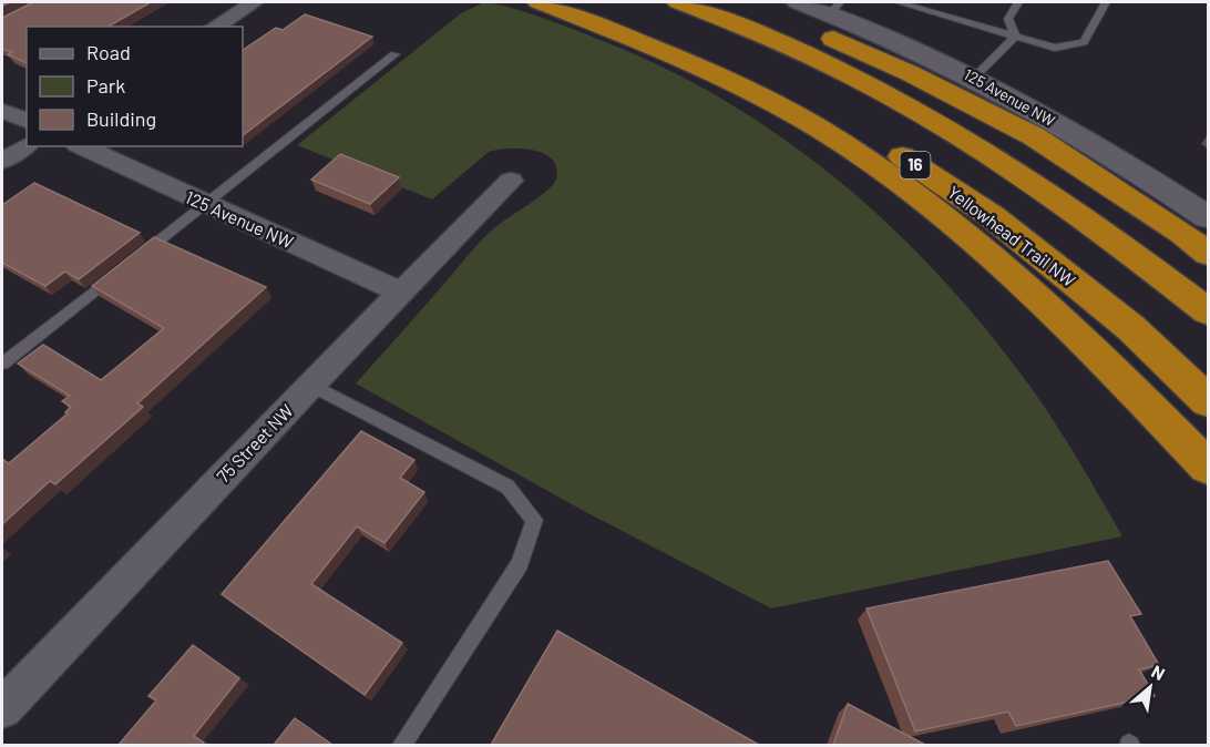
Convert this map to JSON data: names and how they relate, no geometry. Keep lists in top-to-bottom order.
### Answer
{
  "streets": {
    "highway": ["16", "Yellowhead Trail NW"],
    "street": ["125 Avenue NW", "75 Street NW"]
  },
  "crossings": [
    ["125 Avenue NW", "75 Street NW"]
  ],
  "legend": ["Road", "Park", "Building"],
  "north": "top right"
}
